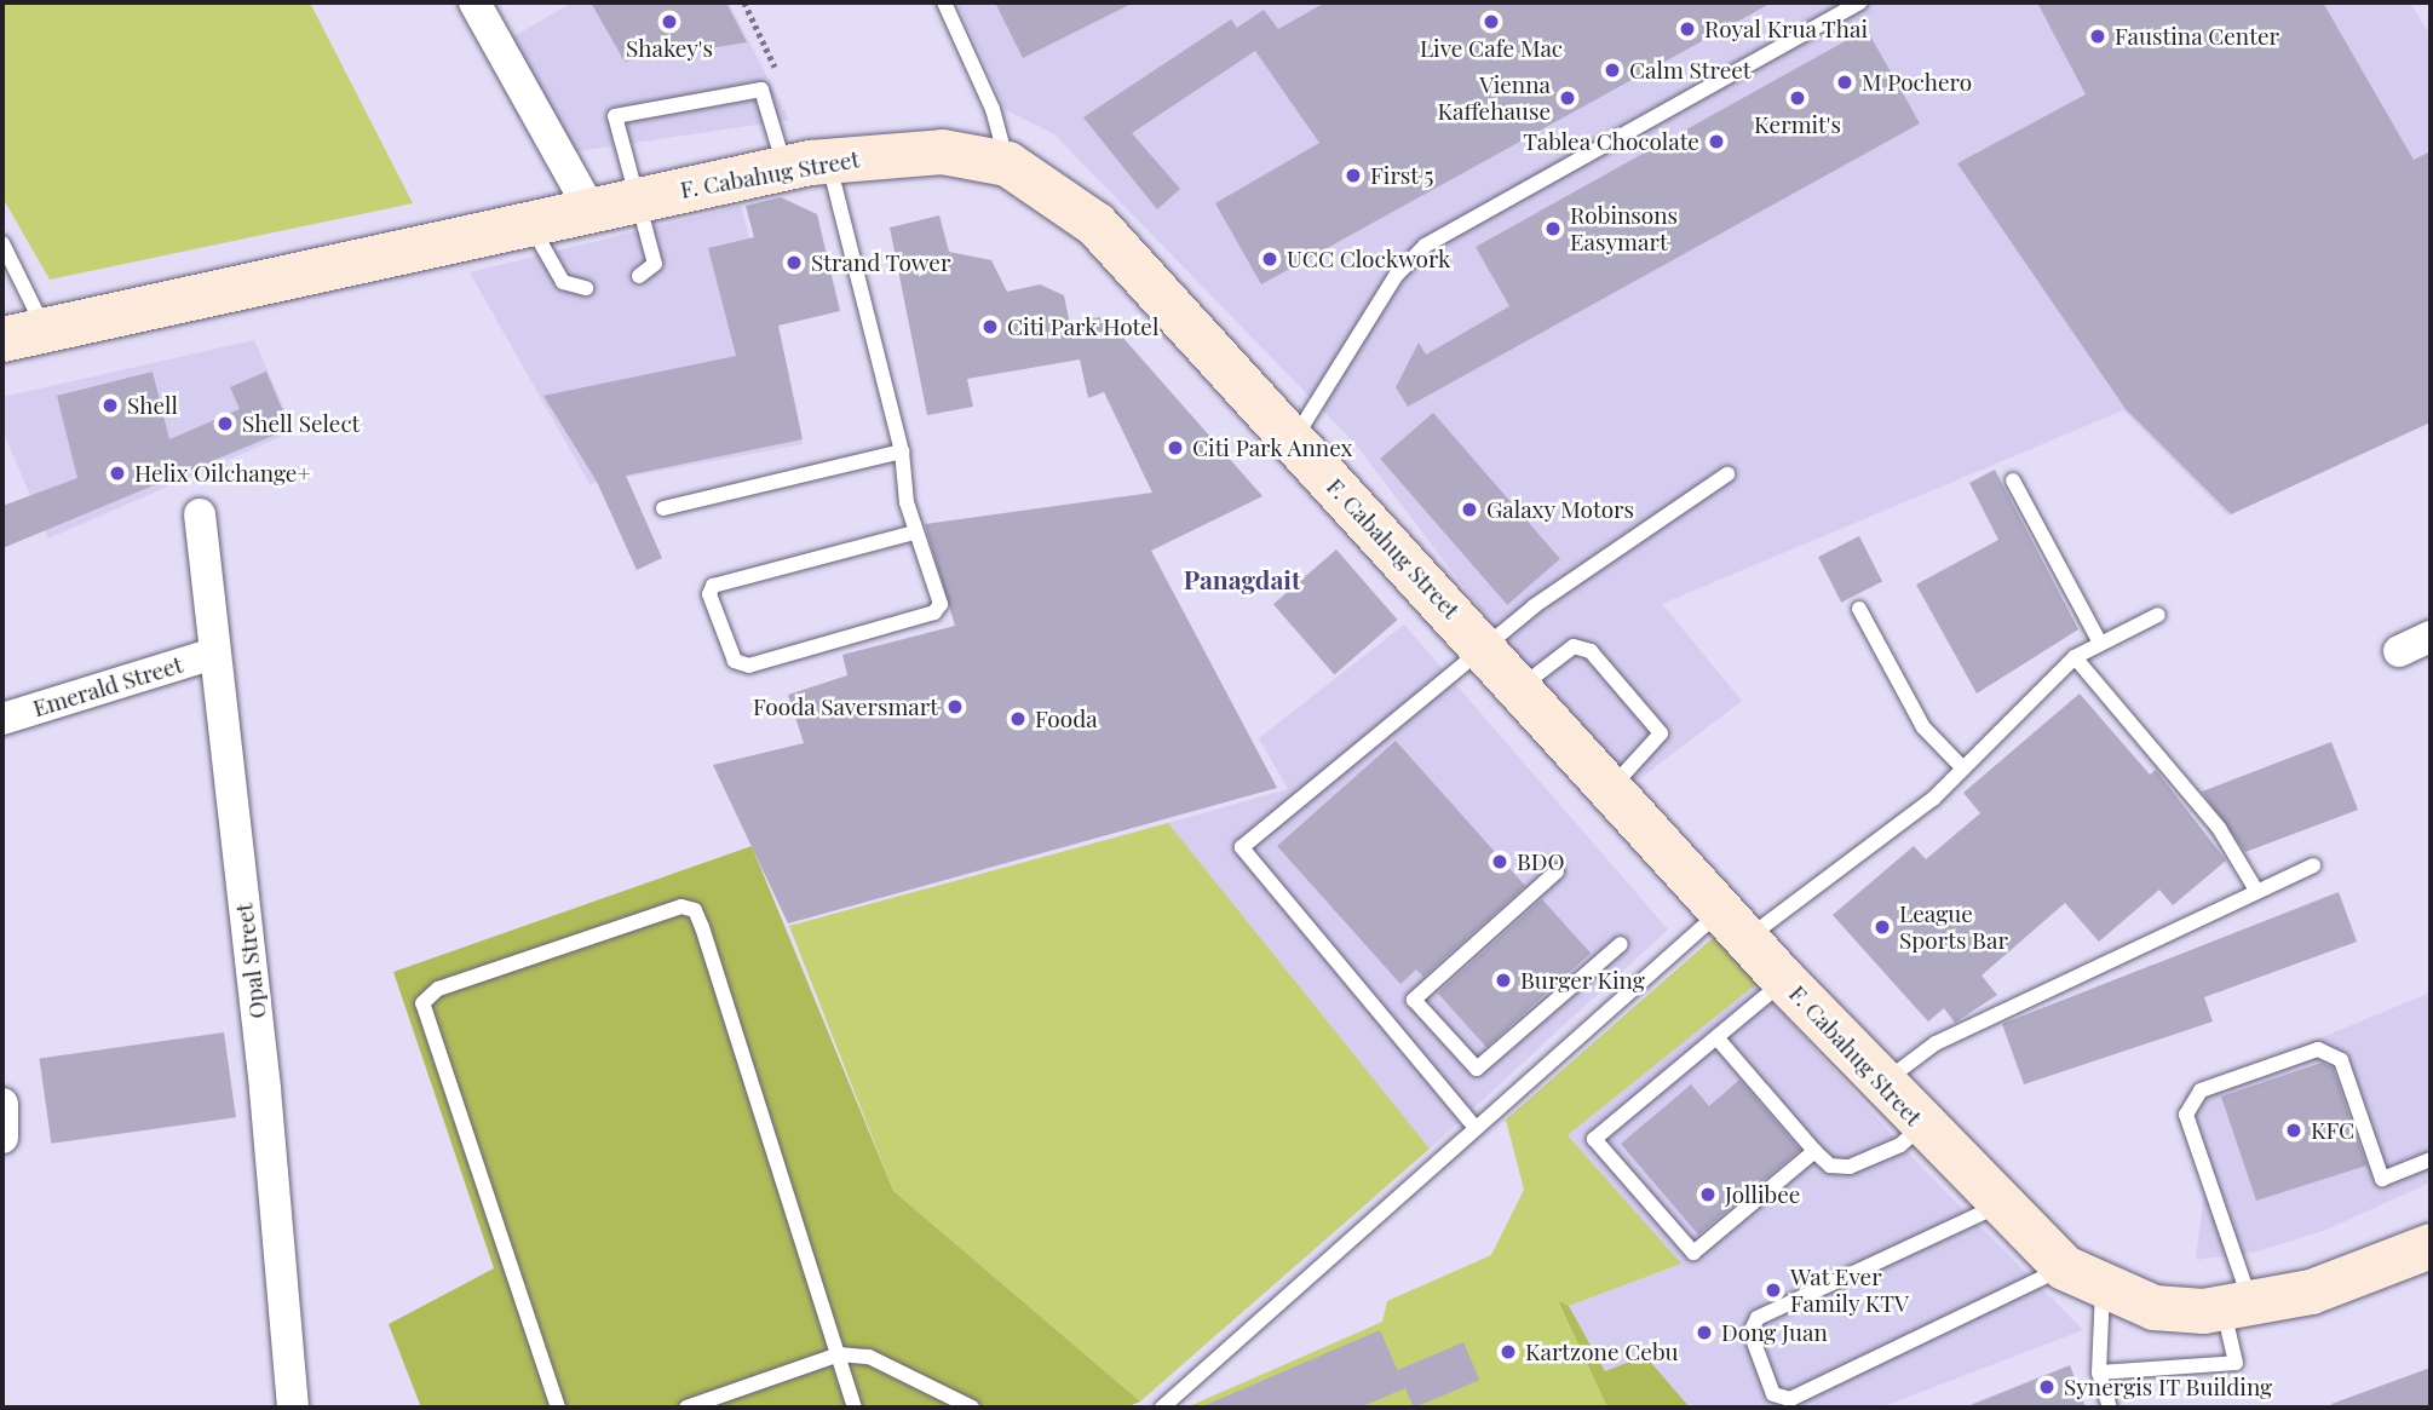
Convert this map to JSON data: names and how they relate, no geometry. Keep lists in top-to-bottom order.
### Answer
{
  "streets": {
    "main road": ["F. Cabahug Street"],
    "street": ["Emerald Street", "Opal Street"]
  },
  "crossings": [
    ["Emerald Street", "Opal Street"]
  ],
  "districts": ["Panagdait"],
  "places": [
    "Shakey's",
    "Live Cafe Mac",
    "Royal Krua Thai",
    "Faustina Center",
    "Calm Street",
    "M Pochero",
    "Vienna Kaffehause",
    "Kermit's",
    "Tablea Chocolate",
    "First 5",
    "Robinsons Easymart",
    "UCC Clockwork",
    "Strand Tower",
    "Citi Park Hotel",
    "Shell",
    "Shell Select",
    "Citi Park Annex",
    "Helix Oilchange+",
    "Galaxy Motors",
    "Fooda Saversmart",
    "Fooda",
    "BDO",
    "League Sports Bar",
    "Burger King",
    "KFC",
    "Jollibee",
    "Wat Ever Family KTV",
    "Dong Juan",
    "Kartzone Cebu",
    "Synergis IT Building"
  ]
}
